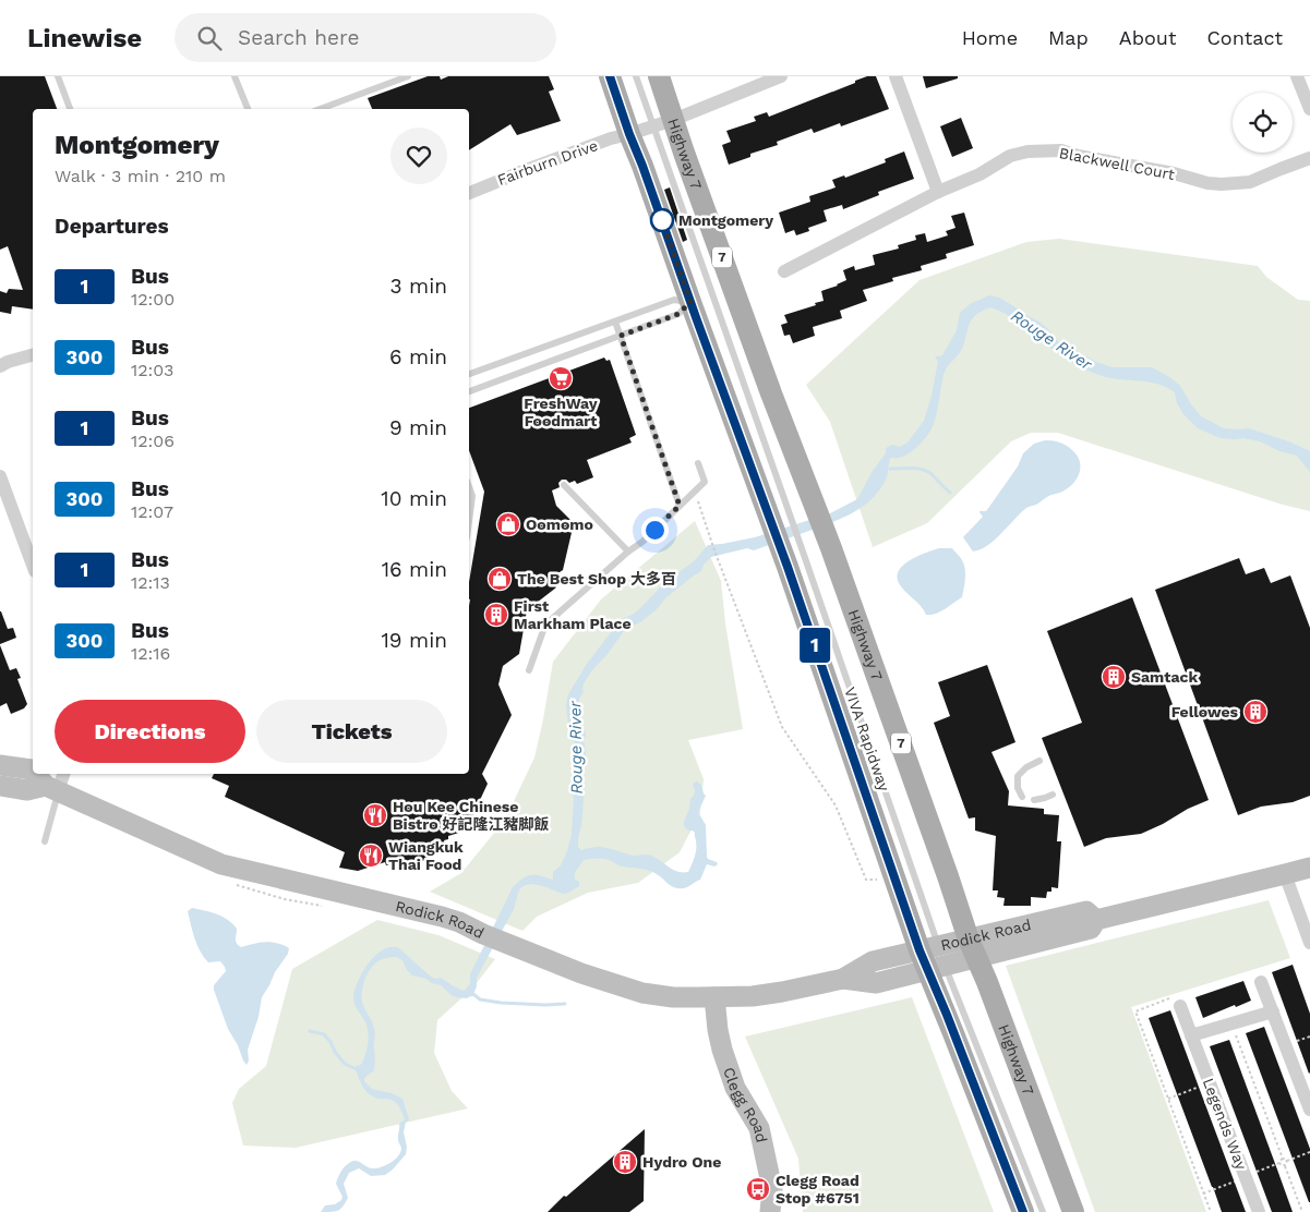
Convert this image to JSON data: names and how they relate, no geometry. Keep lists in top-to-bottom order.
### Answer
{
  "streets": {
    "main road": [
      "Highway 7",
      "7",
      "Rodick Road",
      "Clegg Road"
    ],
    "street": ["Fairburn Drive", "Blackwell Court", "Legends Way"]
  },
  "crossings": [
    ["Highway 7", "Fairburn Drive"],
    ["Highway 7", "Rodick Road"],
    ["Rodick Road", "Clegg Road"]
  ],
  "water": ["Rouge River"],
  "places": {
    "other": ["Montgomery"],
    "supermarket": ["FreshWay Foodmart"],
    "shop": ["Oomomo", "The Best Shop 大多百"],
    "building": [
      "First Markham Place",
      "Samtack",
      "Fellowes",
      "Hydro One"
    ],
    "restaurant": ["Hou Kee Chinese Bistro 好記隆江豬脚飯", "Wiangkuk Thai Food"],
    "bus stop": ["Clegg Road Stop #6751"]
  },
  "lines": ["bus line 1"],
  "page": {
    "header": "Linewise",
    "search": "Search here",
    "nav": [
      "Home",
      "Map",
      "About",
      "Contact"
    ],
    "on_map": "1",
    "heading": [
      ["Montgomery", "Walk · 3 min · 210 m"],
      "Departures"
    ],
    "list": [
      {
        "mark": "1",
        "name": "Bus",
        "note": "12:00",
        "value": "3 min"
      },
      {
        "mark": "300",
        "name": "Bus",
        "note": "12:03",
        "value": "6 min"
      },
      {
        "mark": "1",
        "name": "Bus",
        "note": "12:06",
        "value": "9 min"
      },
      {
        "mark": "300",
        "name": "Bus",
        "note": "12:07",
        "value": "10 min"
      },
      {
        "mark": "1",
        "name": "Bus",
        "note": "12:13",
        "value": "16 min"
      },
      {
        "mark": "300",
        "name": "Bus",
        "note": "12:16",
        "value": "19 min"
      }
    ],
    "buttons": ["Directions", "Tickets"]
  }
}
